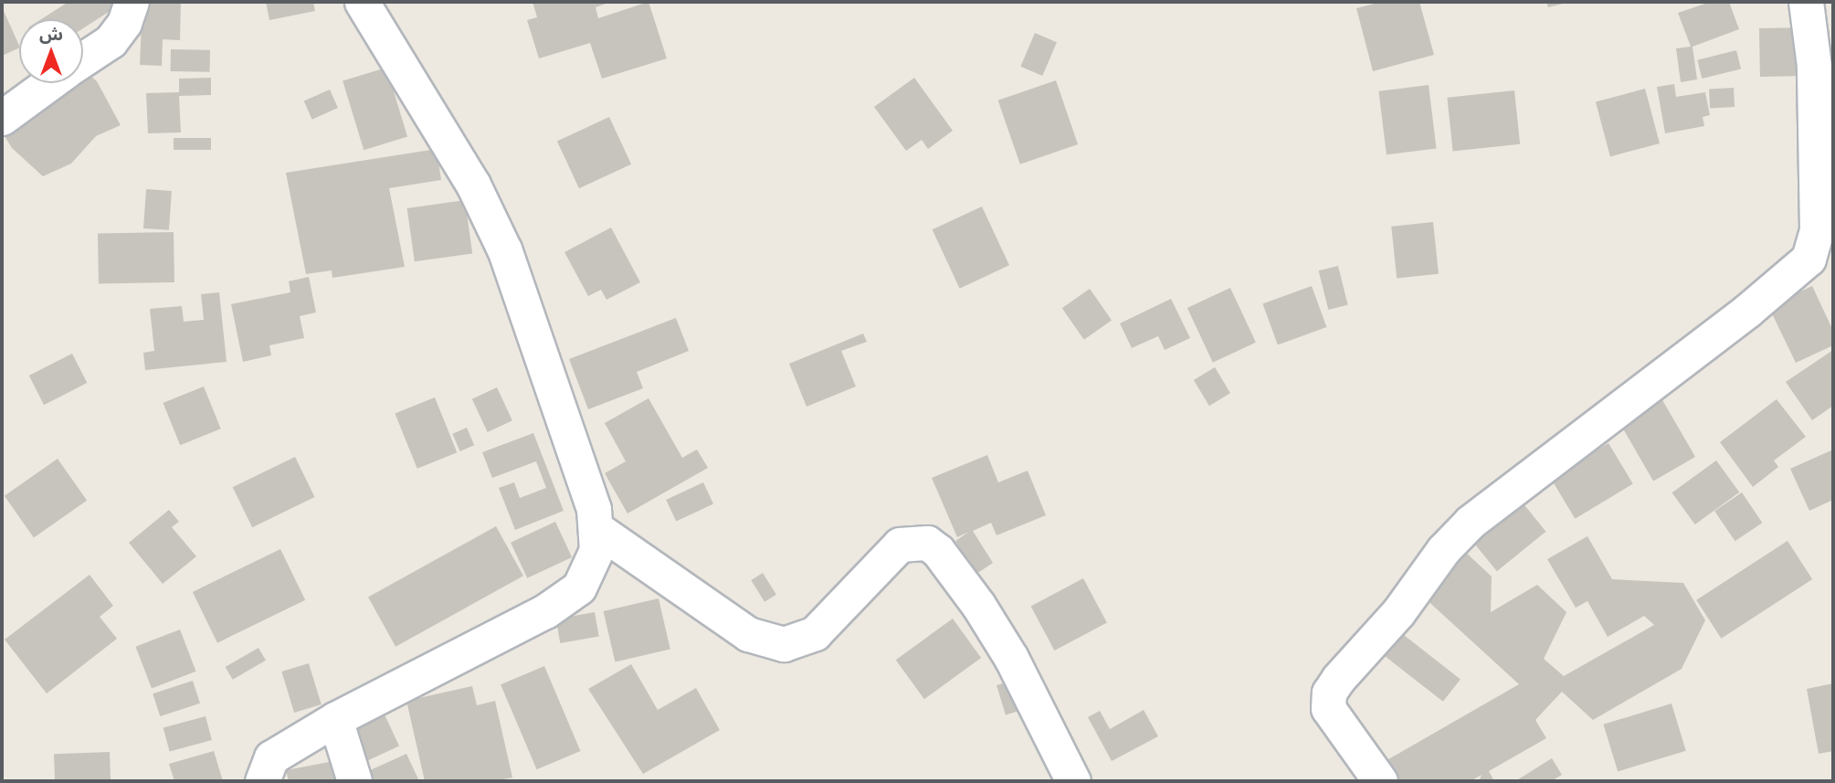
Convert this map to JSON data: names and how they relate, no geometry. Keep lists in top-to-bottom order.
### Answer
{
  "north": "top"
}
